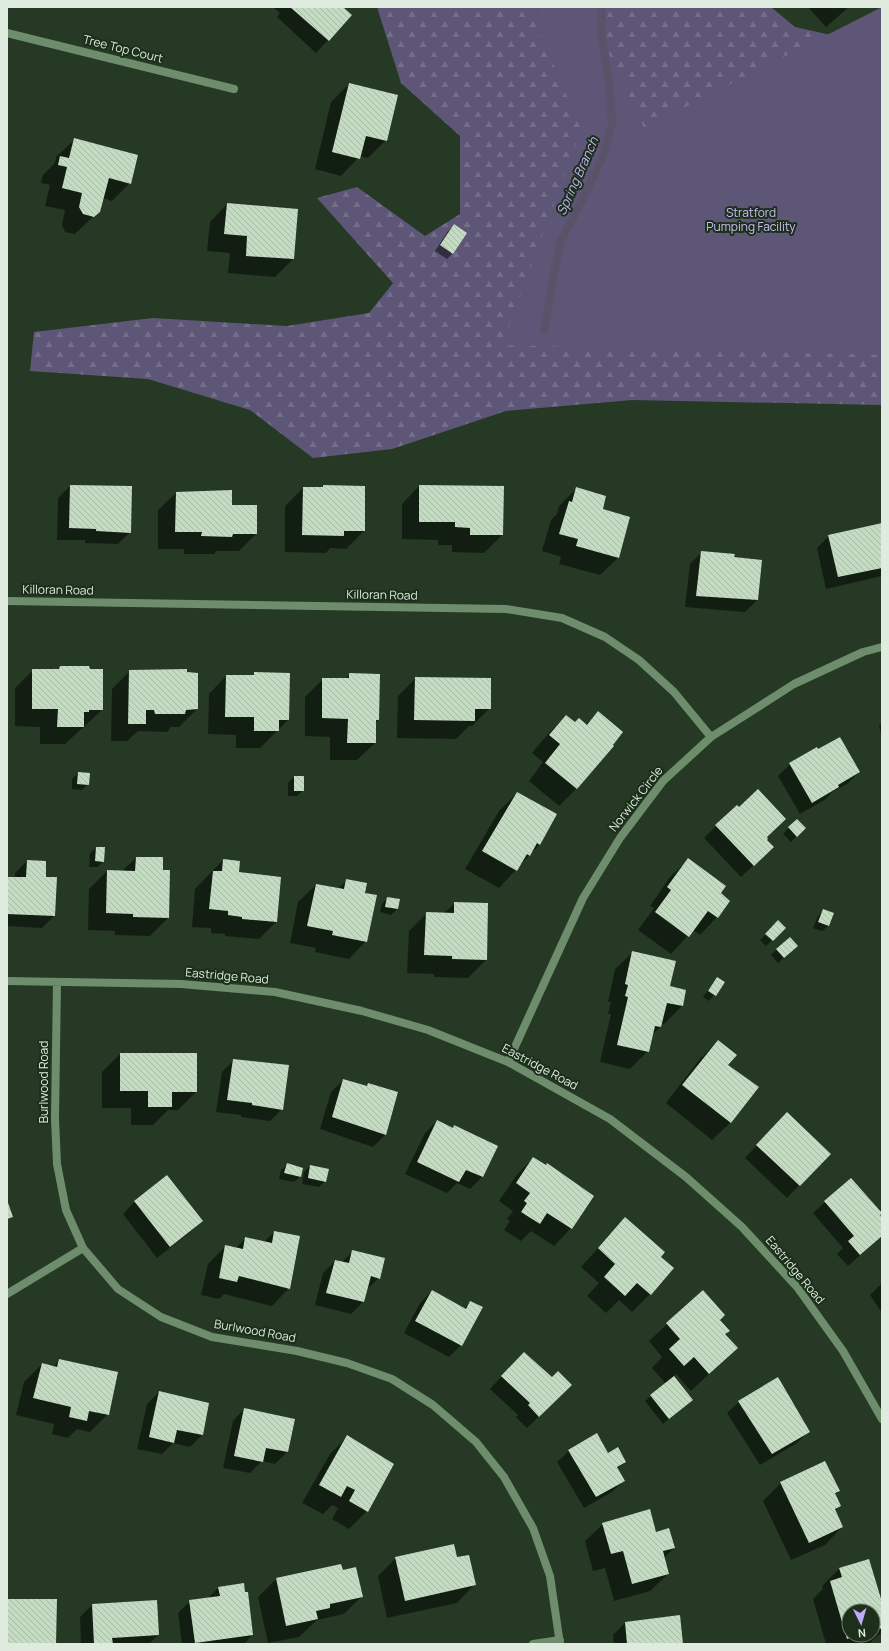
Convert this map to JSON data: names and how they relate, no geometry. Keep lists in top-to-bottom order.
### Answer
{
  "streets": {
    "street": [
      "Tree Top Court",
      "Killoran Road",
      "Norwick Circle",
      "Eastridge Road",
      "Burlwood Road"
    ]
  },
  "crossings": [
    ["Killoran Road", "Norwick Circle"],
    ["Norwick Circle", "Eastridge Road"],
    ["Eastridge Road", "Burlwood Road"]
  ],
  "water": ["Spring Branch"],
  "parks": ["Stratford Pumping Facility"],
  "north": "bottom"
}
